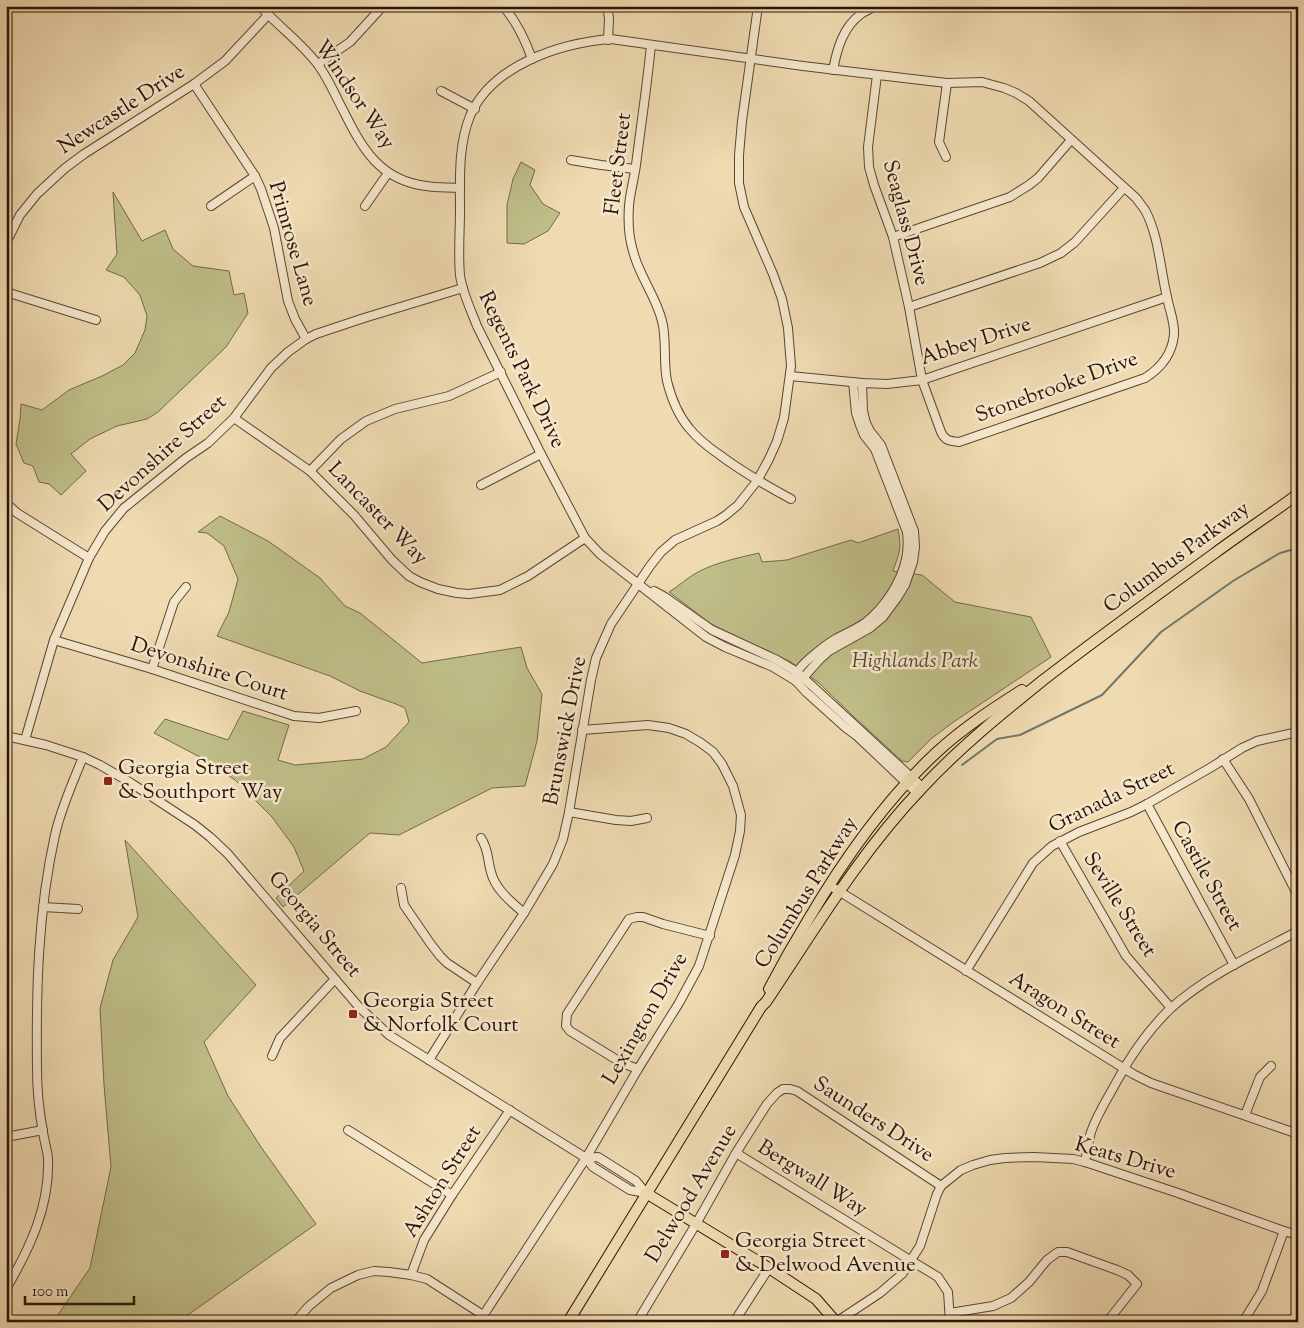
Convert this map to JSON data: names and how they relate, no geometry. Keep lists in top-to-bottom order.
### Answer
{
  "streets": {
    "main road": ["Columbus Parkway", "Georgia Street"],
    "street": [
      "Windsor Way",
      "Newcastle Drive",
      "Fleet Street",
      "Seaglass Drive",
      "Primrose Lane",
      "Abbey Drive",
      "Regents Park Drive",
      "Stonebrooke Drive",
      "Devonshire Street",
      "Lancaster Way",
      "Devonshire Court",
      "Brunswick Drive",
      "Granada Street",
      "Castile Street",
      "Seville Street",
      "Aragon Street",
      "Lexington Drive",
      "Saunders Drive",
      "Keats Drive",
      "Bergwall Way",
      "Ashton Street",
      "Delwood Avenue"
    ]
  },
  "crossings": [
    ["Windsor Way", "Newcastle Drive"],
    ["Windsor Way", "Regents Park Drive"],
    ["Newcastle Drive", "Primrose Lane"],
    ["Fleet Street", "Regents Park Drive"],
    ["Fleet Street", "Brunswick Drive"],
    ["Seaglass Drive", "Abbey Drive"],
    ["Seaglass Drive", "Stonebrooke Drive"],
    ["Primrose Lane", "Devonshire Street"],
    ["Abbey Drive", "Stonebrooke Drive"],
    ["Abbey Drive", "Brunswick Drive"],
    ["Regents Park Drive", "Stonebrooke Drive"],
    ["Regents Park Drive", "Devonshire Street"],
    ["Regents Park Drive", "Lancaster Way"],
    ["Regents Park Drive", "Columbus Parkway"],
    ["Regents Park Drive", "Brunswick Drive"],
    ["Devonshire Street", "Lancaster Way"],
    ["Devonshire Street", "Devonshire Court"],
    ["Devonshire Street", "Georgia Street"],
    ["Columbus Parkway", "Georgia Street"],
    ["Columbus Parkway", "Aragon Street"],
    ["Brunswick Drive", "Georgia Street"],
    ["Brunswick Drive", "Lexington Drive"],
    ["Granada Street", "Castile Street"],
    ["Granada Street", "Seville Street"],
    ["Granada Street", "Aragon Street"],
    ["Georgia Street", "Lexington Drive"],
    ["Georgia Street", "Keats Drive"],
    ["Georgia Street", "Ashton Street"],
    ["Georgia Street", "Delwood Avenue"],
    ["Saunders Drive", "Keats Drive"],
    ["Saunders Drive", "Delwood Avenue"],
    ["Keats Drive", "Bergwall Way"],
    ["Bergwall Way", "Delwood Avenue"]
  ],
  "parks": ["Highlands Park"],
  "places": {
    "transit": ["Georgia Street & Southport Way", "Georgia Street & Norfolk Court", "Georgia Street & Delwood Avenue"]
  },
  "scale_bar": "100 m"
}
